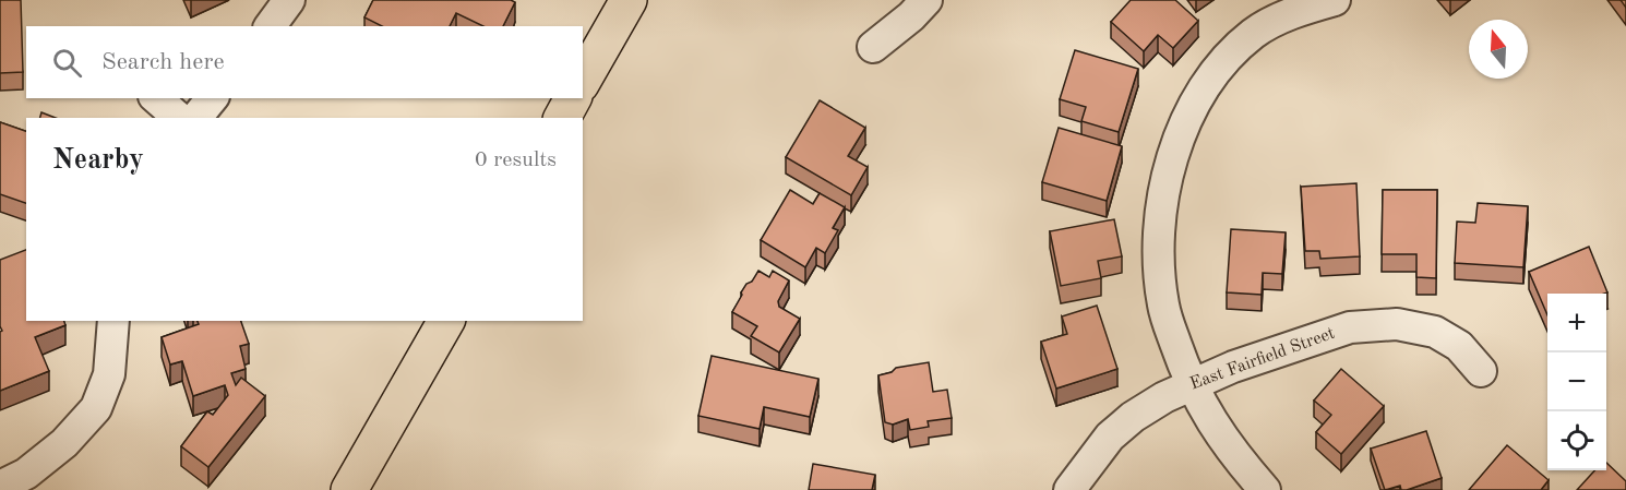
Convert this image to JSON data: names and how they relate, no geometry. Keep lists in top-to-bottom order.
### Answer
{
  "streets": {
    "street": ["East Fairfield Street"]
  },
  "north": "top",
  "page": {
    "search": "Search here",
    "heading": ["Nearby", "0 results"],
    "map_buttons": ["+", "−"]
  }
}
